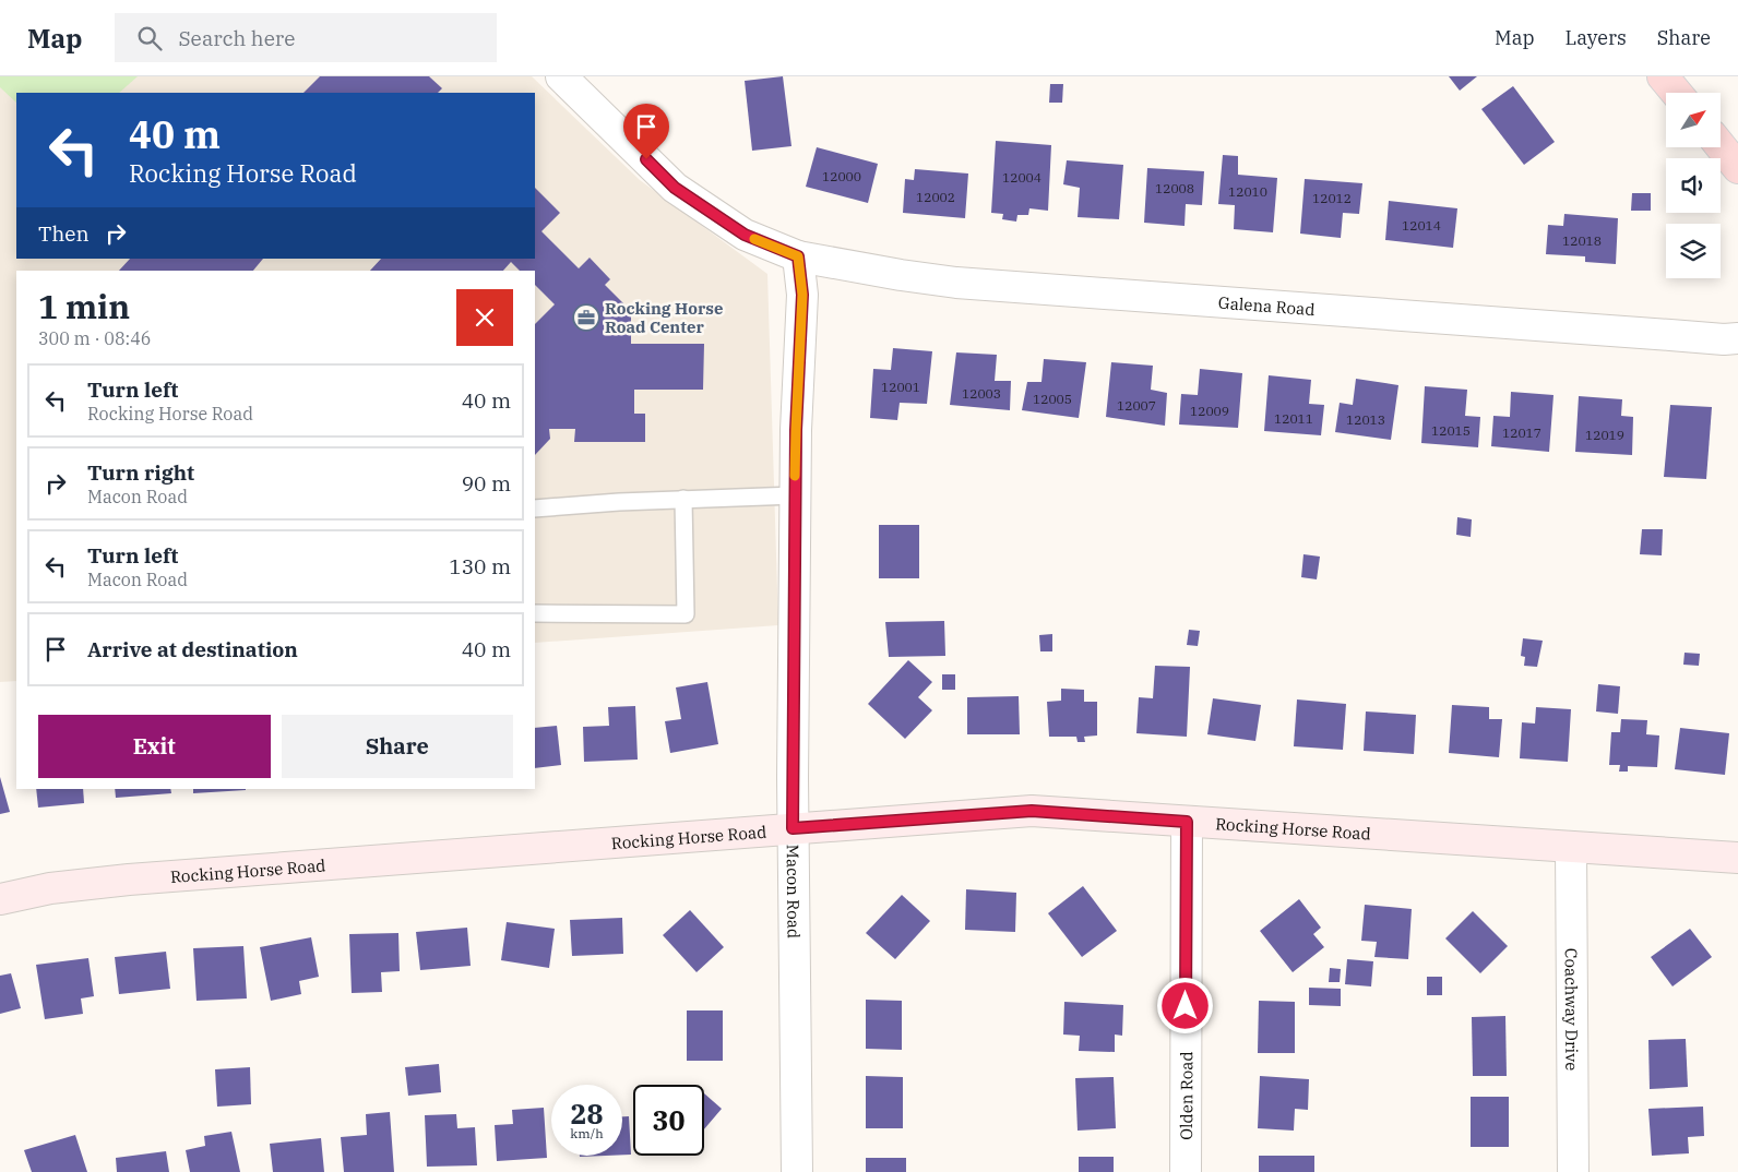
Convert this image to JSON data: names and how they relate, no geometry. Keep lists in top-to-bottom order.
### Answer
{
  "streets": {
    "street": [
      "Galena Road",
      "Rocking Horse Road",
      "Macon Road",
      "Coachway Drive",
      "Olden Road"
    ]
  },
  "crossings": [
    ["Galena Road", "Macon Road"],
    ["Rocking Horse Road", "Macon Road"],
    ["Rocking Horse Road", "Coachway Drive"],
    ["Rocking Horse Road", "Olden Road"]
  ],
  "places": {
    "office": ["Rocking Horse Road Center"]
  },
  "house_numbers": [
    "12000",
    "12004",
    "12008",
    "12010",
    "12002",
    "12012",
    "12014",
    "12018",
    "12001",
    "12003",
    "12005",
    "12007",
    "12009",
    "12011",
    "12013",
    "12015",
    "12017",
    "12019"
  ],
  "north": "top right",
  "page": {
    "header": "Map",
    "search": "Search here",
    "nav": ["Map", "Layers", "Share"],
    "turn": ["40 m", "Rocking Horse Road"],
    "then": "Then",
    "heading": ["1 min", "300 m · 08:46"],
    "list": [
      {
        "name": "Turn left",
        "note": "Rocking Horse Road",
        "value": "40 m"
      },
      {
        "name": "Turn right",
        "note": "Macon Road",
        "value": "90 m"
      },
      {
        "name": "Turn left",
        "note": "Macon Road",
        "value": "130 m"
      },
      {
        "name": "Arrive at destination",
        "value": "40 m"
      }
    ],
    "buttons": ["Exit", "Share"],
    "speed": "28 km/h",
    "limit": "30"
  }
}
